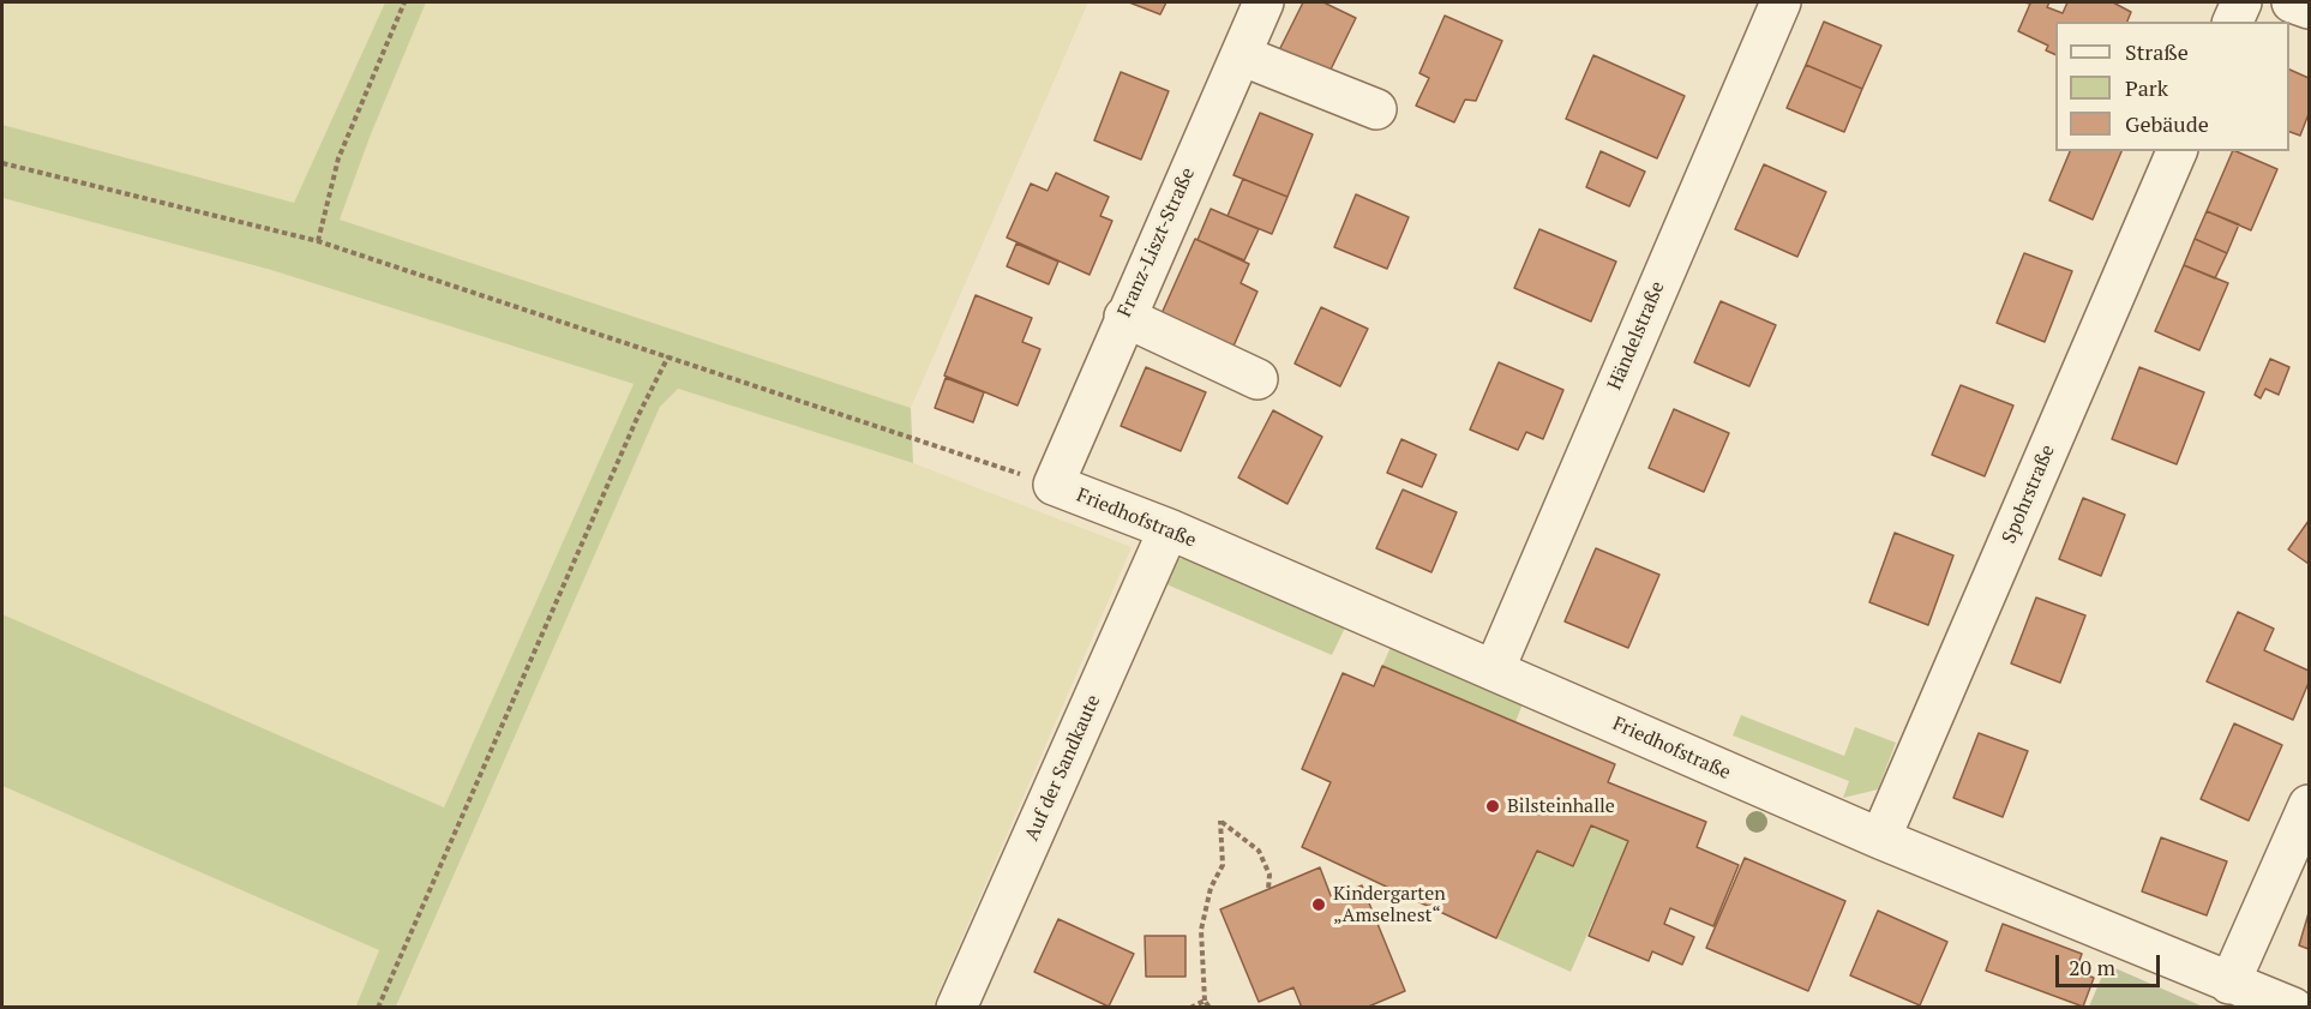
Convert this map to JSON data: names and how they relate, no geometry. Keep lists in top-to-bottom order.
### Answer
{
  "streets": {
    "street": [
      "Franz-Liszt-Straße",
      "Händelstraße",
      "Spohrstraße",
      "Friedhofstraße",
      "Auf der Sandkaute"
    ]
  },
  "crossings": [
    ["Franz-Liszt-Straße", "Friedhofstraße"],
    ["Händelstraße", "Friedhofstraße"],
    ["Spohrstraße", "Friedhofstraße"],
    ["Friedhofstraße", "Auf der Sandkaute"]
  ],
  "places": ["Bilsteinhalle", "Kindergarten „Amselnest“"],
  "legend": ["Straße", "Park", "Gebäude"],
  "scale_bar": "20 m"
}
